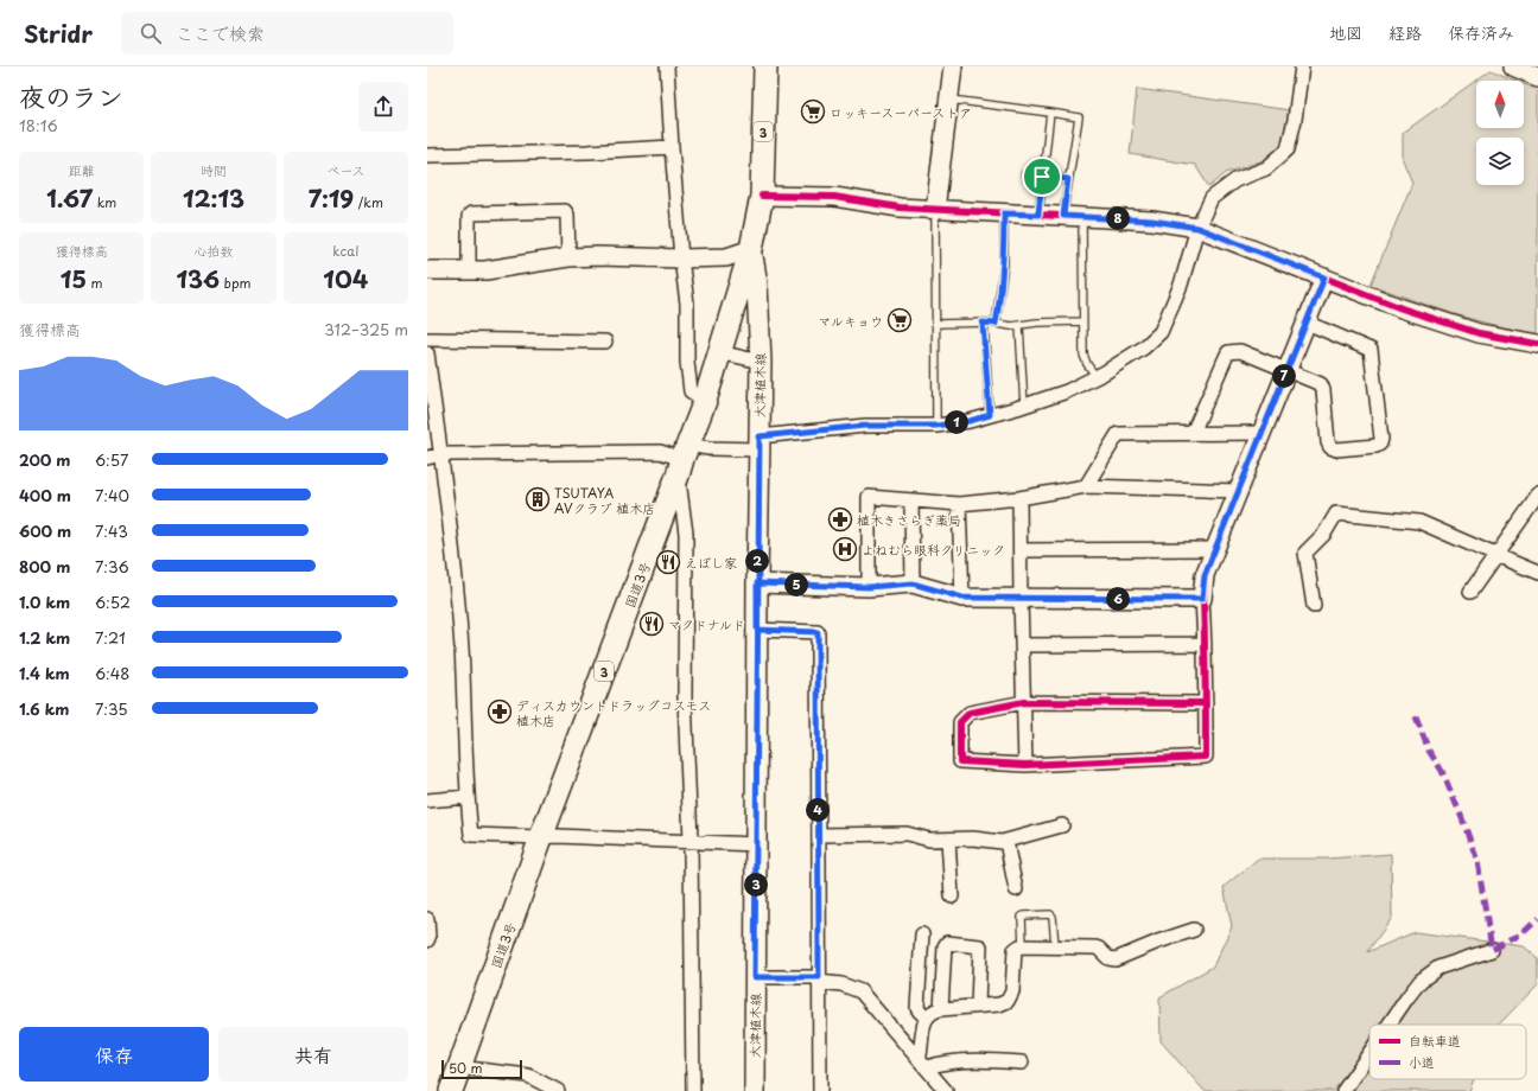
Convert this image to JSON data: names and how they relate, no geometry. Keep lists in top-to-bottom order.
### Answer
{
  "streets": {
    "highway": ["3", "国道3号"],
    "main road": ["大津植木線"]
  },
  "crossings": [
    ["大津植木線", "国道3号"]
  ],
  "places": {
    "supermarket": ["ロッキースーパーストア", "マルキョウ"],
    "building": ["TSUTAYA AVクラブ 植木店"],
    "pharmacy": ["植木きさらぎ薬局", "ディスカウントドラッグコスモス 植木店"],
    "hospital": ["よねむら眼科クリニック"],
    "restaurant": ["えぼし家", "マクドナルド"]
  },
  "legend": ["自転車道", "小道"],
  "scale_bar": "50 m",
  "north": "top",
  "page": {
    "header": "Stridr",
    "search": "ここで検索",
    "nav": ["地図", "経路", "保存済み"],
    "heading": ["夜のラン", "18:16"],
    "stats": [
      ["距離", "1.67 km"],
      ["時間", "12:13"],
      ["ペース", "7:19 /km"],
      ["獲得標高", "15 m"],
      ["心拍数", "136 bpm"],
      ["kcal", "104"]
    ],
    "pins": [
      "8",
      "7",
      "1",
      "2",
      "5",
      "6",
      "4",
      "3"
    ],
    "chart": ["獲得標高", "312–325 m"],
    "list": [
      {
        "name": "200 m",
        "note": "6:57"
      },
      {
        "name": "400 m",
        "note": "7:40"
      },
      {
        "name": "600 m",
        "note": "7:43"
      },
      {
        "name": "800 m",
        "note": "7:36"
      },
      {
        "name": "1.0 km",
        "note": "6:52"
      },
      {
        "name": "1.2 km",
        "note": "7:21"
      },
      {
        "name": "1.4 km",
        "note": "6:48"
      },
      {
        "name": "1.6 km",
        "note": "7:35"
      }
    ],
    "buttons": ["保存", "共有"],
    "scale": "50 m"
  }
}
